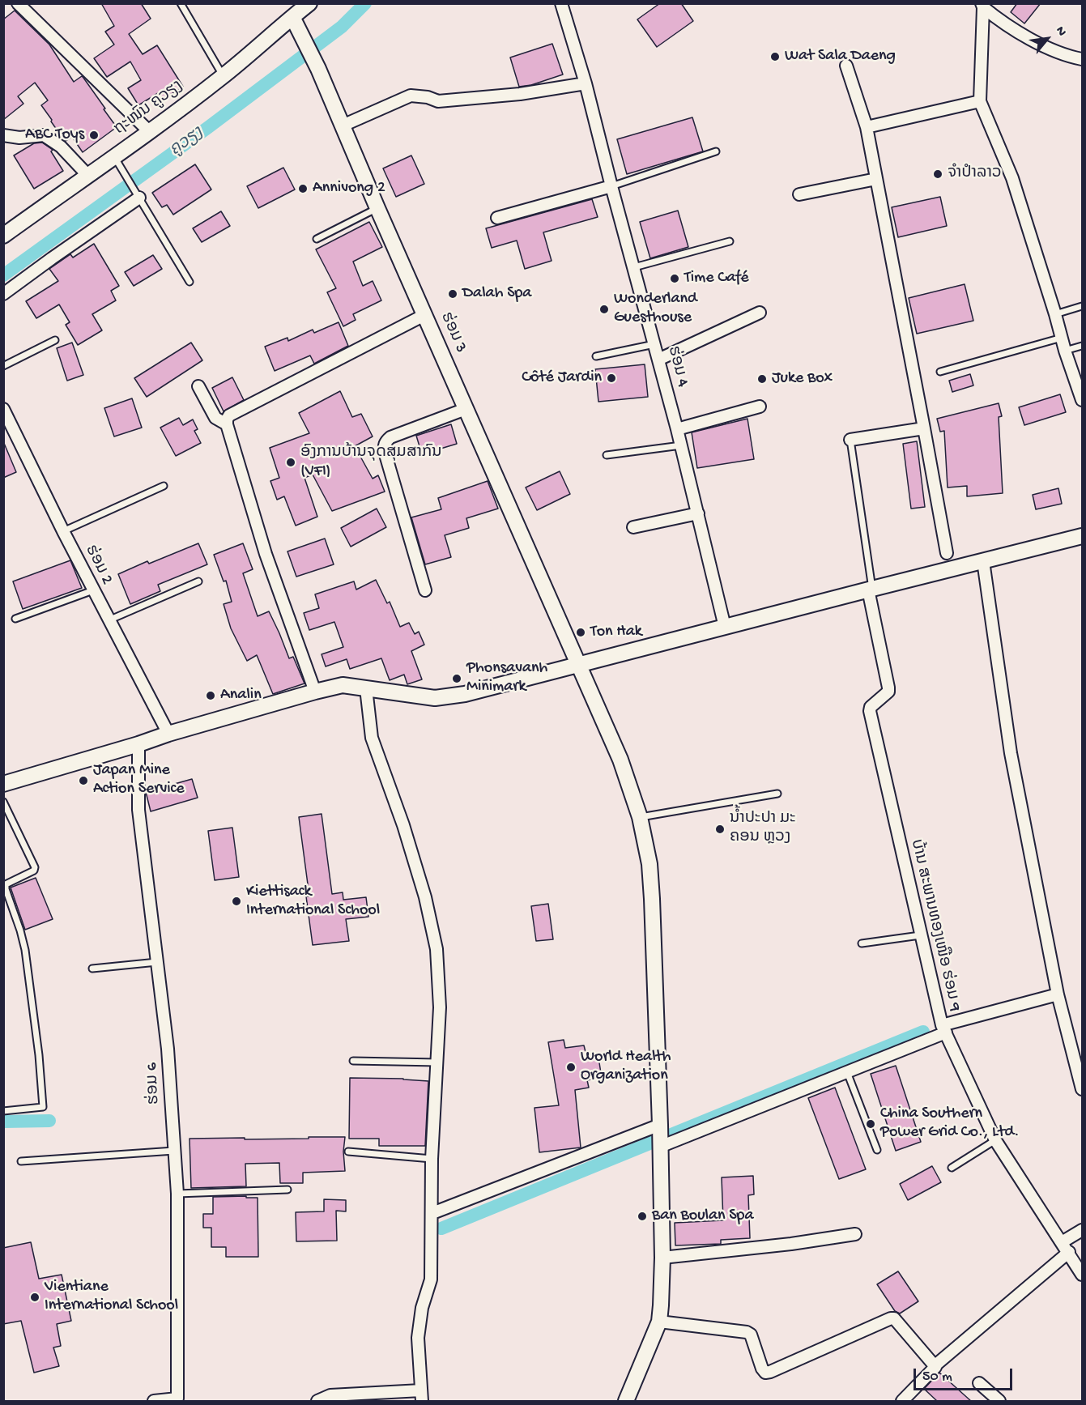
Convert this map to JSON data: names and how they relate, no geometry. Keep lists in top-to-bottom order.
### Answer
{
  "streets": {
    "street": [
      "ຖະໜົນ ຄູວຽງ",
      "ຮ່ອມ 3",
      "ຮ່ອມ 4",
      "ຮ່ອມ 2",
      "ບ້ານ ສະພານທອງເໜືອ ຮ່ອມ 9",
      "ຮ່ອມ 6"
    ]
  },
  "crossings": [
    ["ຖະໜົນ ຄູວຽງ", "ຮ່ອມ 3"]
  ],
  "water": ["ຄູວຽງ"],
  "places": [
    "Wat Sala Daeng",
    "ABC Toys",
    "ຈຳປຳລາວ",
    "Annivong 2",
    "Time Café",
    "Dalah Spa",
    "Wonderland Guesthouse",
    "Côté Jardin",
    "Juke Box",
    "ອົງການບ້ານຈຸດສຸມສາກົນ (VFI)",
    "Ton Hak",
    "Phonsavanh Minimark",
    "Analin",
    "Japan Mine Action Service",
    "ນ້ຳປະປາ ມະ ຄອນ ຫຼວງ",
    "Kiettisack International School",
    "World Health Organization",
    "China Southern Power Grid Co., Ltd.",
    "Ban Boulan Spa",
    "Vientiane International School"
  ],
  "scale_bar": "50 m",
  "north": "top right"
}
